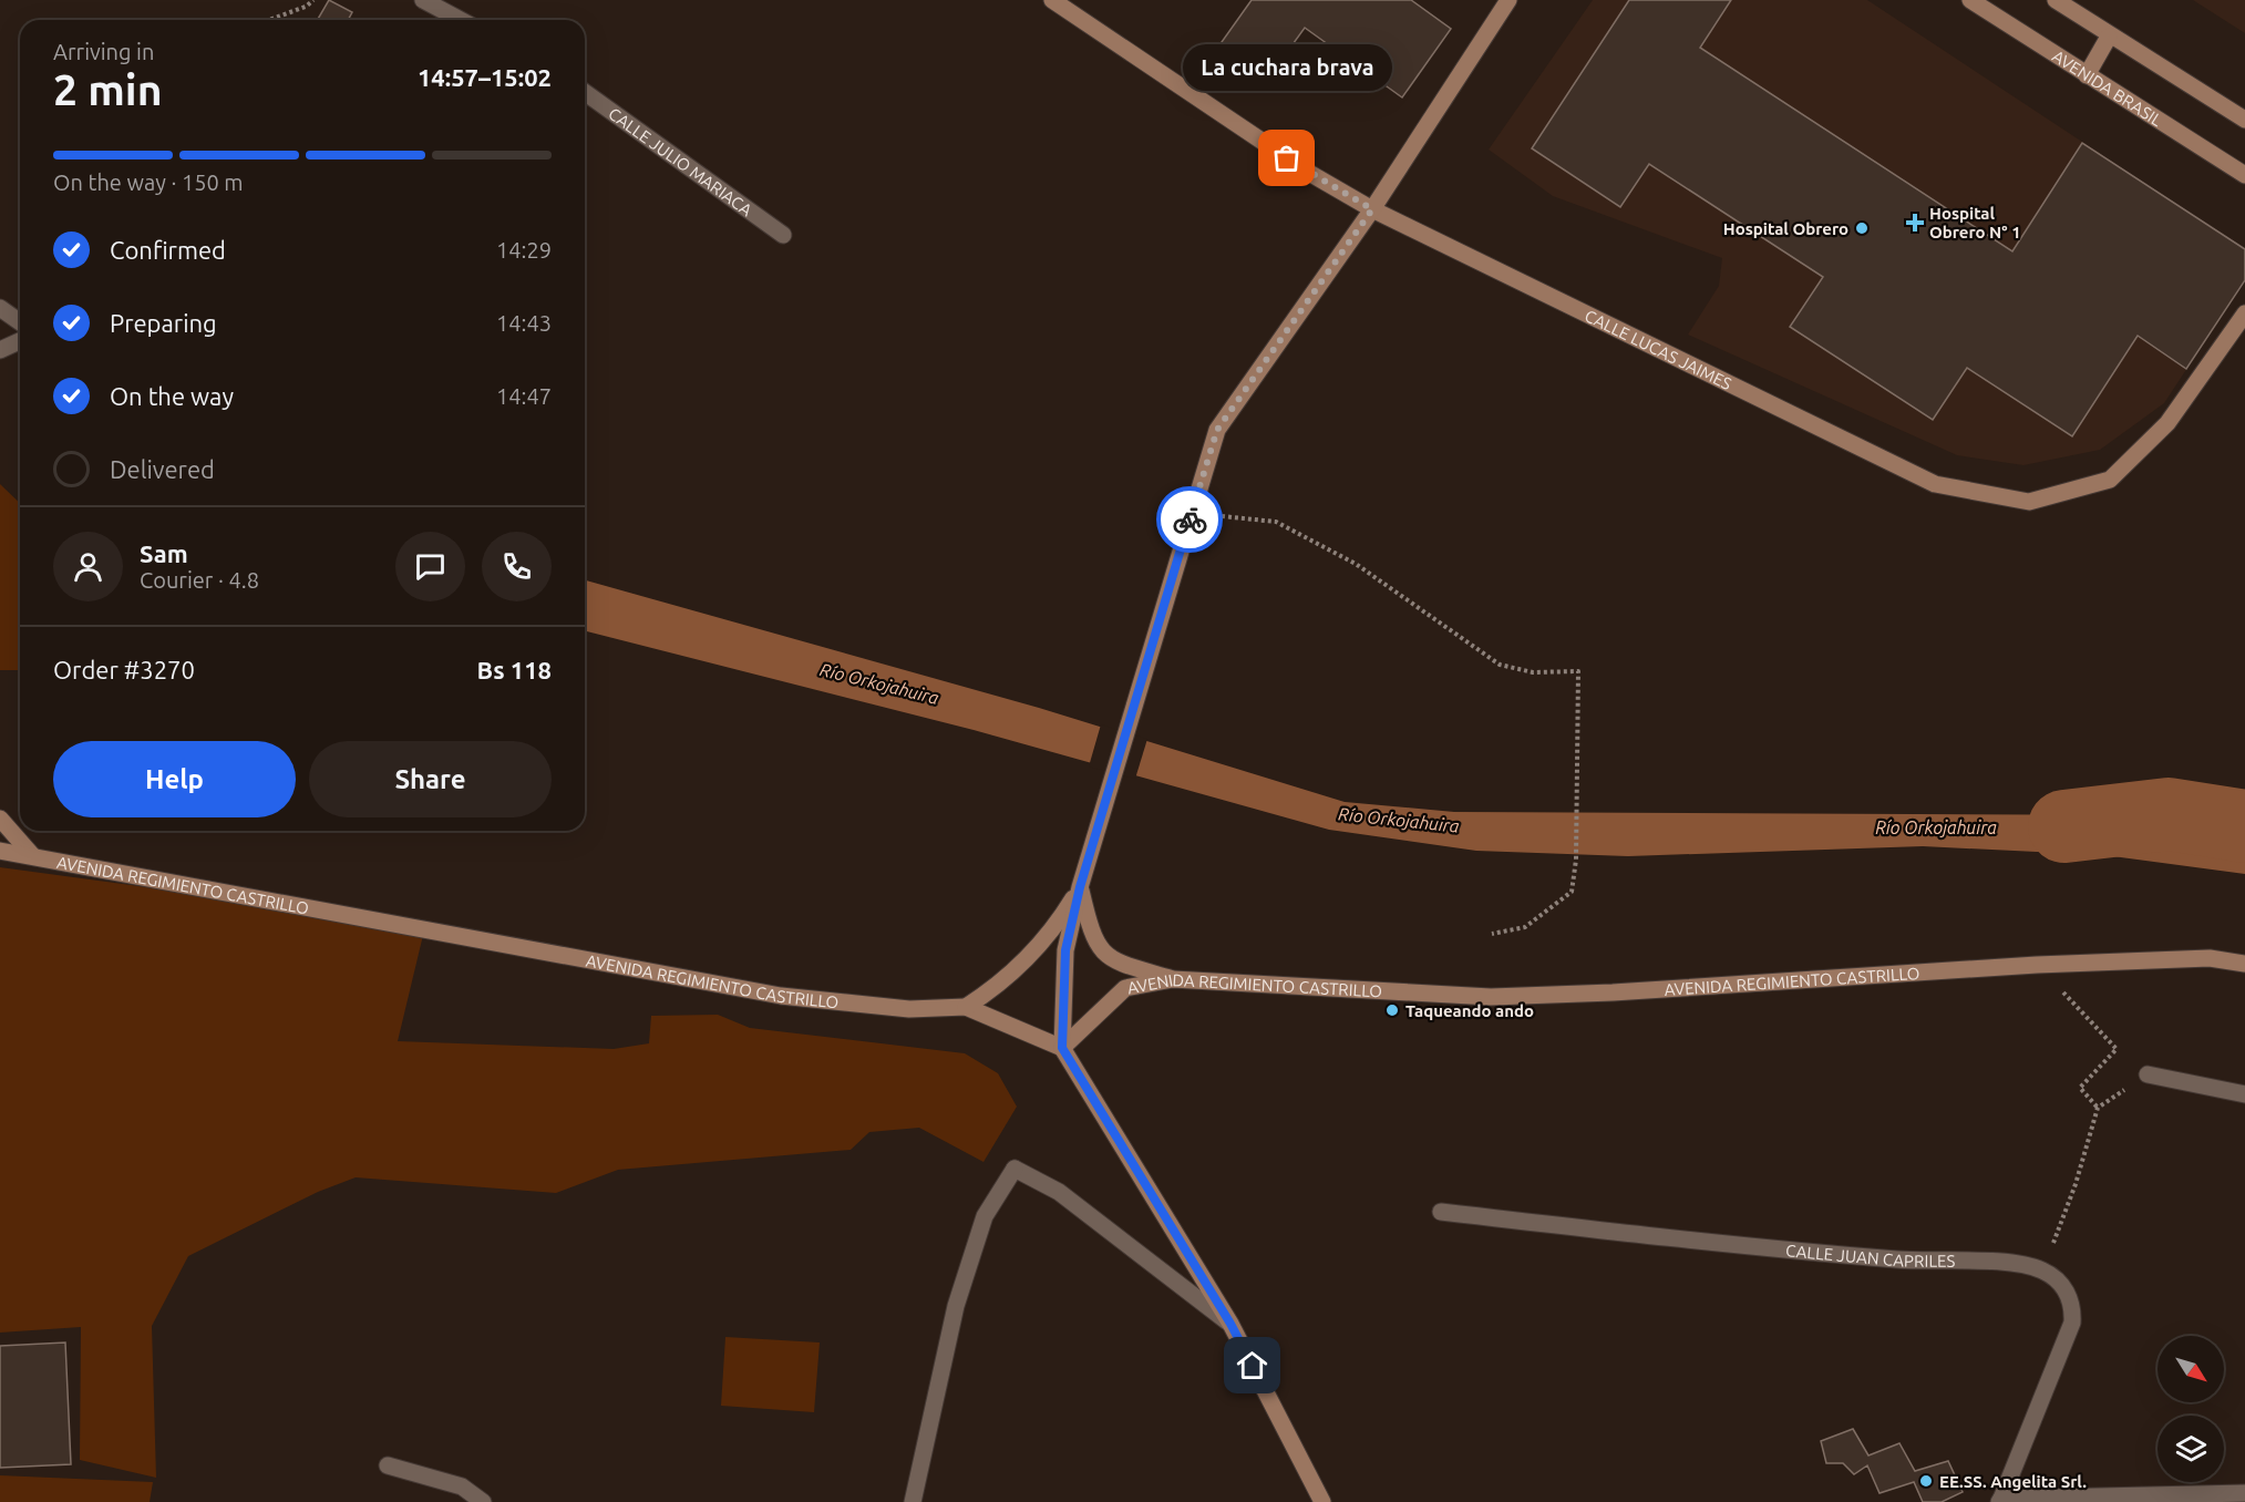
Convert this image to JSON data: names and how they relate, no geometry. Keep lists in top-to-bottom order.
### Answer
{
  "streets": {
    "main road": ["AVENIDA BRASIL", "CALLE LUCAS JAIMES", "AVENIDA REGIMIENTO CASTRILLO"],
    "street": ["CALLE JULIO MARIACA", "CALLE JUAN CAPRILES"]
  },
  "water": ["Río Orkojahuira"],
  "places": {
    "other": [
      "La cuchara brava",
      "Hospital Obrero",
      "Taqueando ando",
      "EE.SS. Angelita Srl."
    ],
    "health": ["Hospital Obrero N° 1"]
  },
  "north": "bottom right",
  "page": {
    "heading": ["2 min", "Arriving in", "14:57–15:02"],
    "panel": [
      "Sam",
      "Courier · 4.8",
      "Order #3270",
      "Bs 118"
    ],
    "bubble": "La cuchara brava",
    "bar": "On the way · 150 m",
    "list": [
      ["Confirmed", "14:29"],
      ["Preparing", "14:43"],
      ["On the way", "14:47"],
      "Delivered"
    ],
    "buttons": ["Help", "Share"]
  }
}
